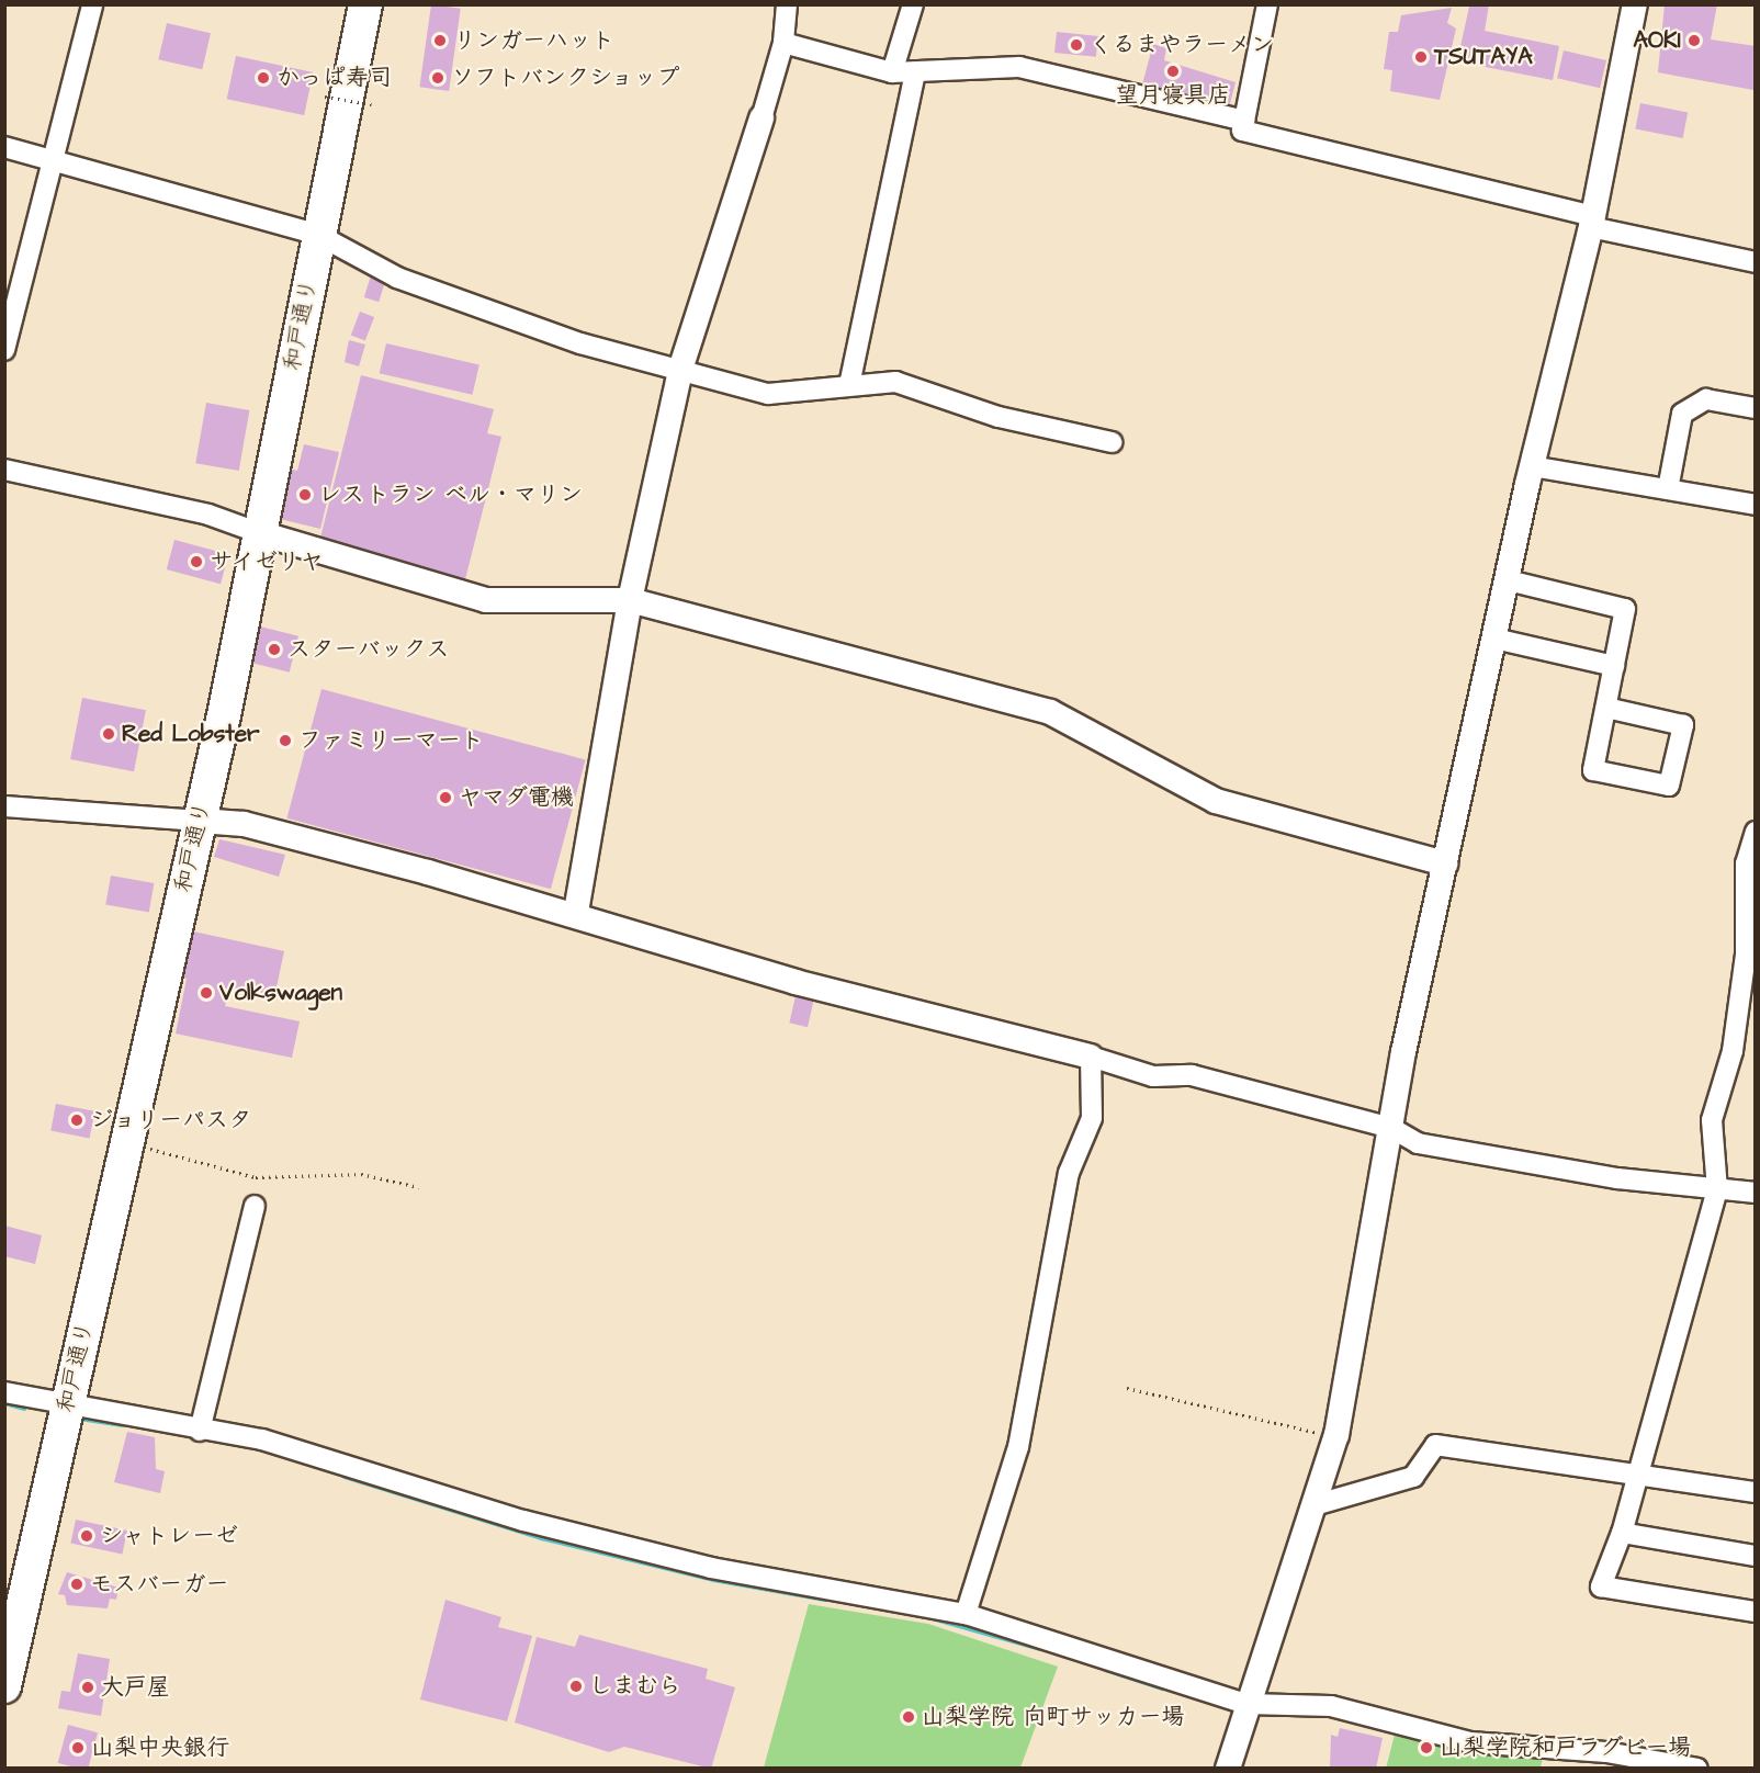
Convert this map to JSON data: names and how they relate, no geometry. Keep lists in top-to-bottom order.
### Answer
{
  "streets": {
    "highway": ["和戸通り"]
  },
  "places": [
    "リンガーハット",
    "AOKI",
    "くるまやラーメン",
    "TSUTAYA",
    "望月寝具店",
    "かっぱ寿司",
    "ソフトバンクショップ",
    "レストラン ベル・マリン",
    "サイゼリヤ",
    "スターバックス",
    "Red Lobster",
    "ファミリーマート",
    "ヤマダ電機",
    "Volkswagen",
    "ジョリーパスタ",
    "シャトレーゼ",
    "モスバーガー",
    "しまむら",
    "大戸屋",
    "山梨学院 向町サッカー場",
    "山梨中央銀行",
    "山梨学院和戸ラグビー場"
  ]
}
